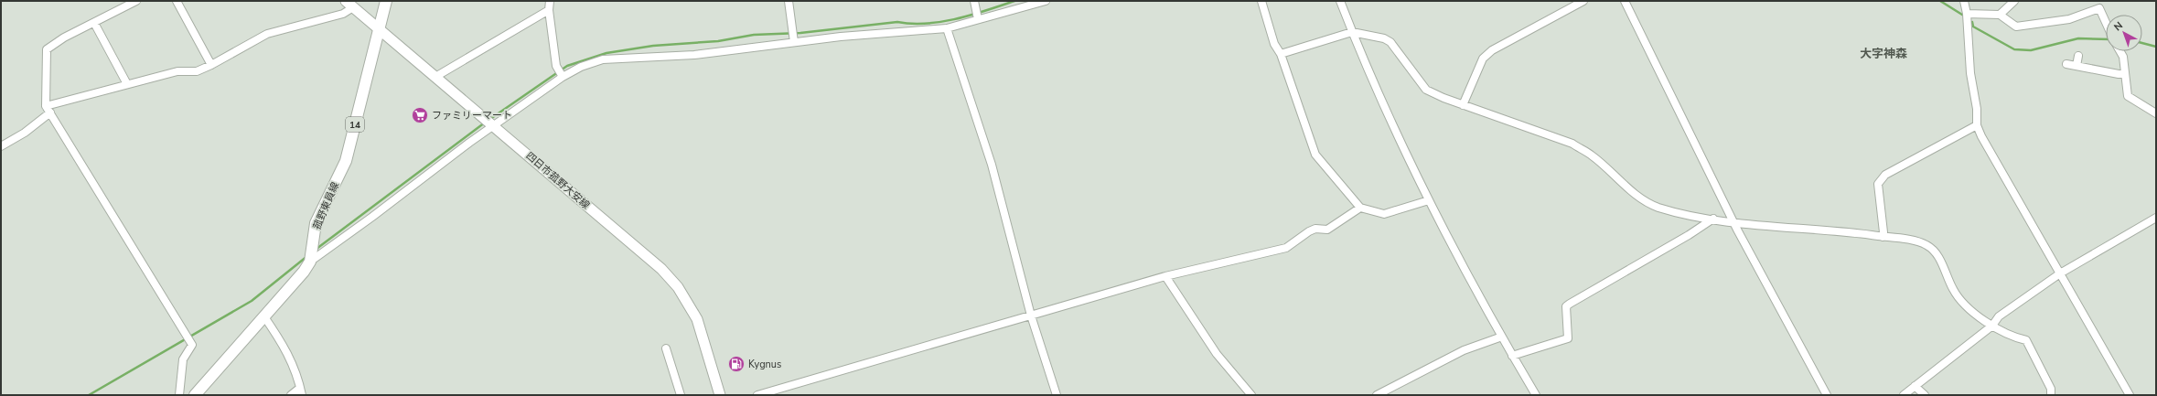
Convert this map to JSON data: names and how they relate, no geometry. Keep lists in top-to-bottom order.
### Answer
{
  "streets": {
    "main road": ["14", "四日市菰野大安線", "菰野東員線"]
  },
  "crossings": [
    ["四日市菰野大安線", "菰野東員線"]
  ],
  "districts": ["大字神森"],
  "places": {
    "supermarket": ["ファミリーマート"],
    "fuel station": ["Kygnus"]
  },
  "north": "top left"
}
